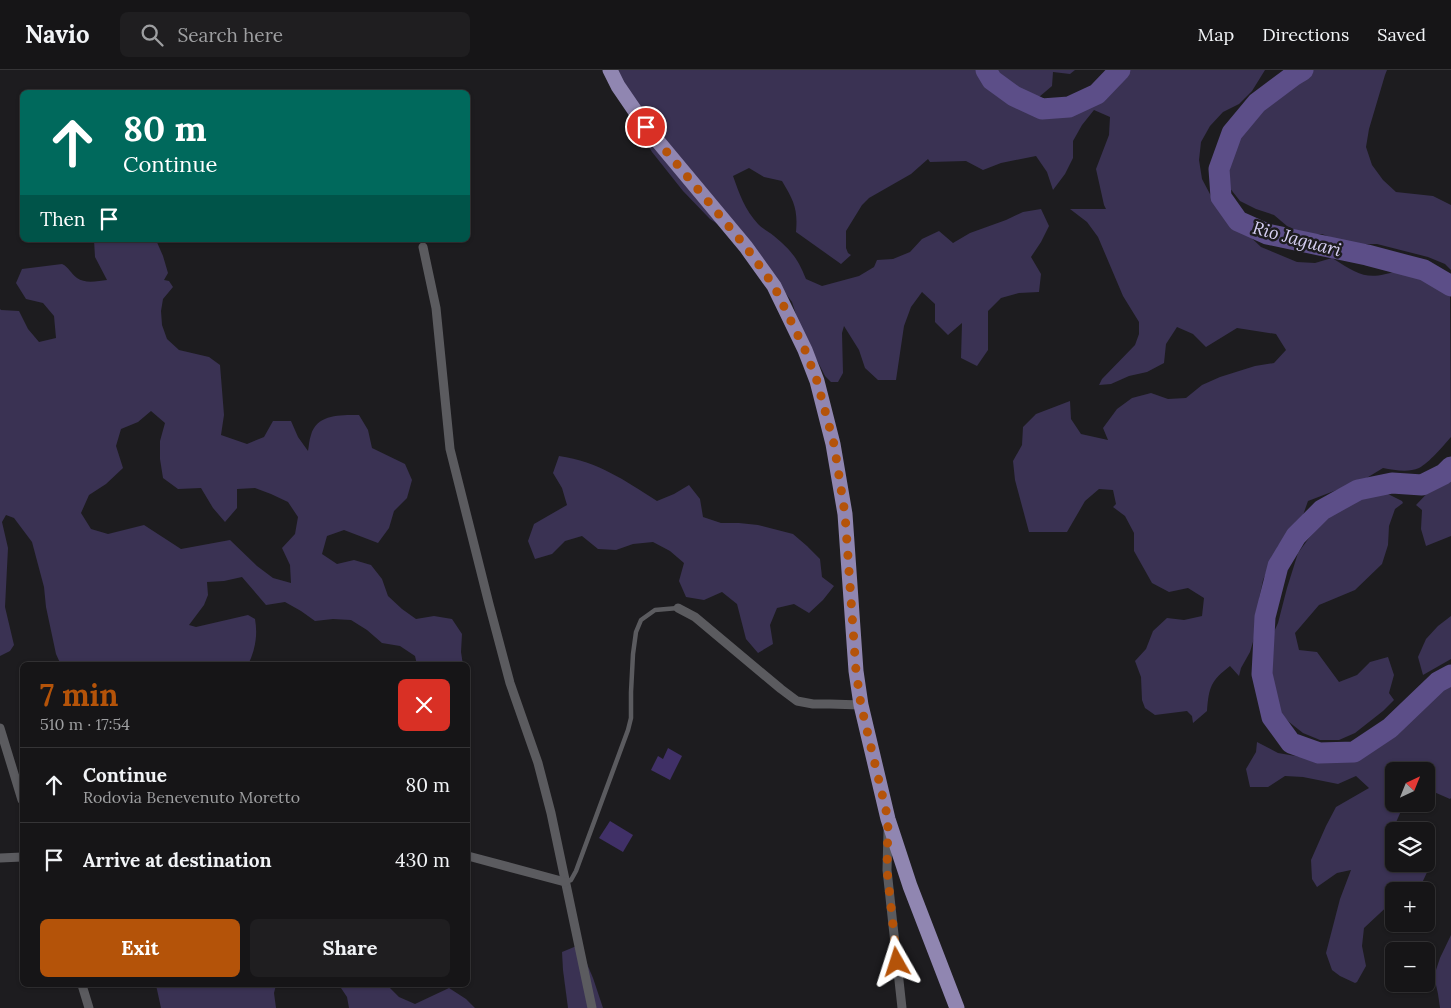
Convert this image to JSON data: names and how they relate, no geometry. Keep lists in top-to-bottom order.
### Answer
{
  "water": ["Rio Jaguari"],
  "north": "top right",
  "page": {
    "header": "Navio",
    "search": "Search here",
    "nav": ["Map", "Directions", "Saved"],
    "turn": ["80 m", "Continue"],
    "then": "Then",
    "heading": ["7 min", "510 m · 17:54"],
    "list": [
      {
        "name": "Continue",
        "note": "Rodovia Benevenuto Moretto",
        "value": "80 m"
      },
      {
        "name": "Arrive at destination",
        "value": "430 m"
      }
    ],
    "map_buttons": ["+", "−"],
    "buttons": ["Exit", "Share"]
  }
}
